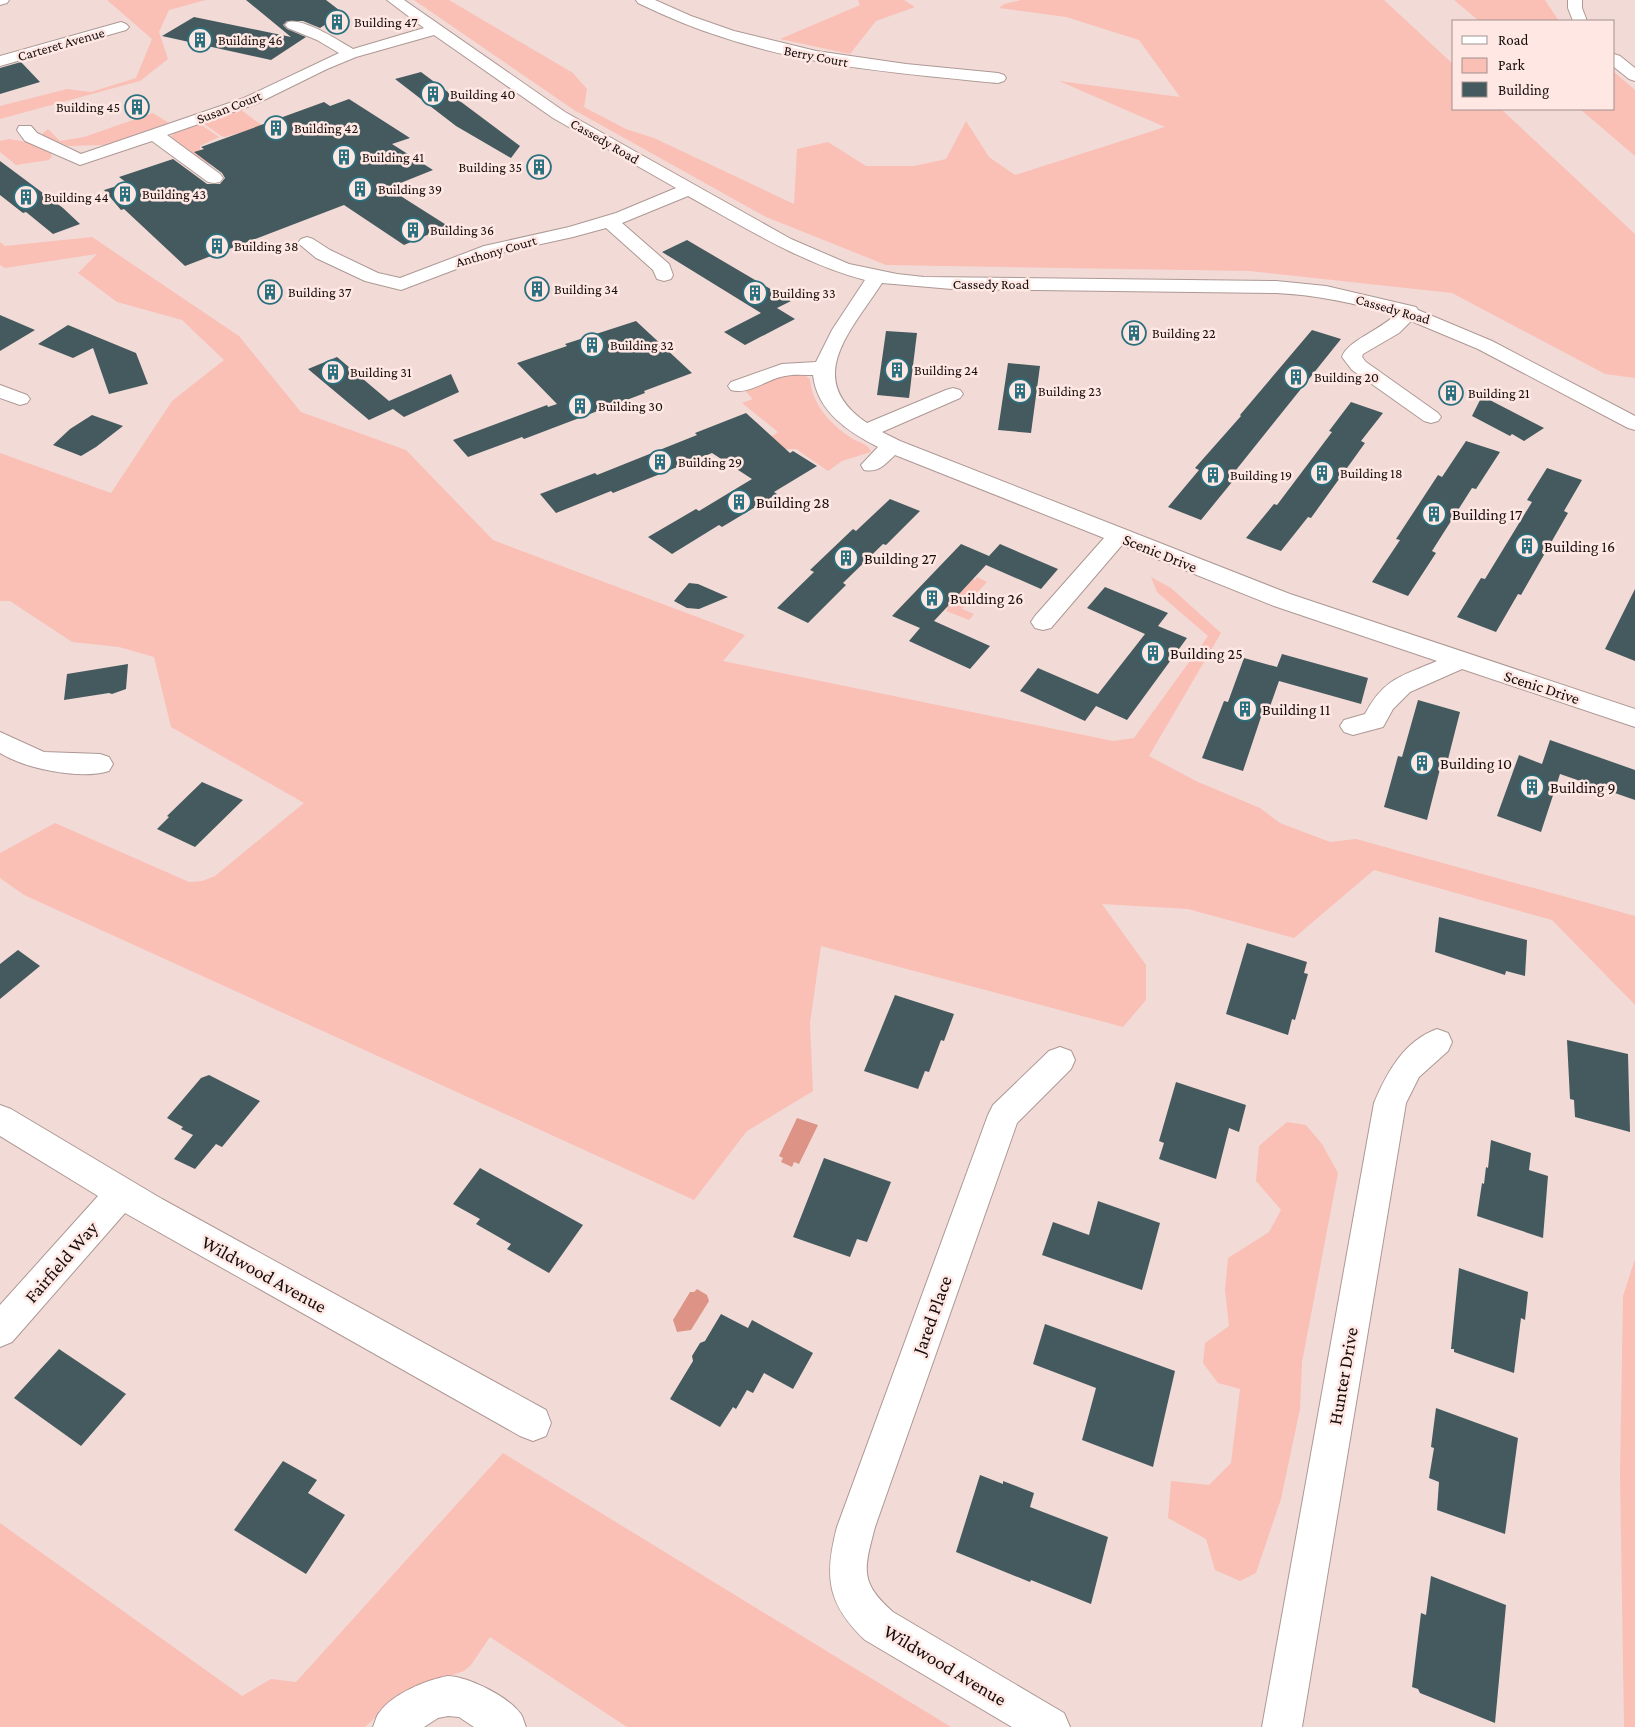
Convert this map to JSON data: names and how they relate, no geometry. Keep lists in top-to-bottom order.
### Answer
{
  "streets": {
    "street": [
      "Carteret Avenue",
      "Berry Court",
      "Susan Court",
      "Cassedy Road",
      "Anthony Court",
      "Scenic Drive",
      "Fairfield Way",
      "Wildwood Avenue",
      "Jared Place",
      "Hunter Drive"
    ]
  },
  "crossings": [
    ["Susan Court", "Cassedy Road"],
    ["Cassedy Road", "Anthony Court"],
    ["Cassedy Road", "Scenic Drive"],
    ["Fairfield Way", "Wildwood Avenue"],
    ["Wildwood Avenue", "Jared Place"]
  ],
  "places": {
    "building": [
      "Building 47",
      "Building 46",
      "Building 40",
      "Building 45",
      "Building 42",
      "Building 41",
      "Building 35",
      "Building 39",
      "Building 43",
      "Building 44",
      "Building 36",
      "Building 38",
      "Building 34",
      "Building 37",
      "Building 33",
      "Building 22",
      "Building 32",
      "Building 24",
      "Building 31",
      "Building 20",
      "Building 23",
      "Building 21",
      "Building 30",
      "Building 29",
      "Building 18",
      "Building 19",
      "Building 28",
      "Building 17",
      "Building 16",
      "Building 27",
      "Building 26",
      "Building 25",
      "Building 11",
      "Building 10",
      "Building 9"
    ]
  },
  "legend": ["Road", "Park", "Building"]
}
